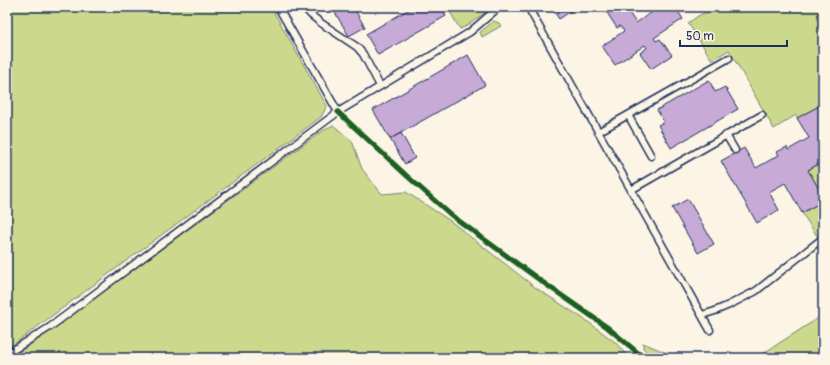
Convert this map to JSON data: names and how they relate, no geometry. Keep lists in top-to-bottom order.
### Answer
{
  "scale_bar": "50 m"
}
